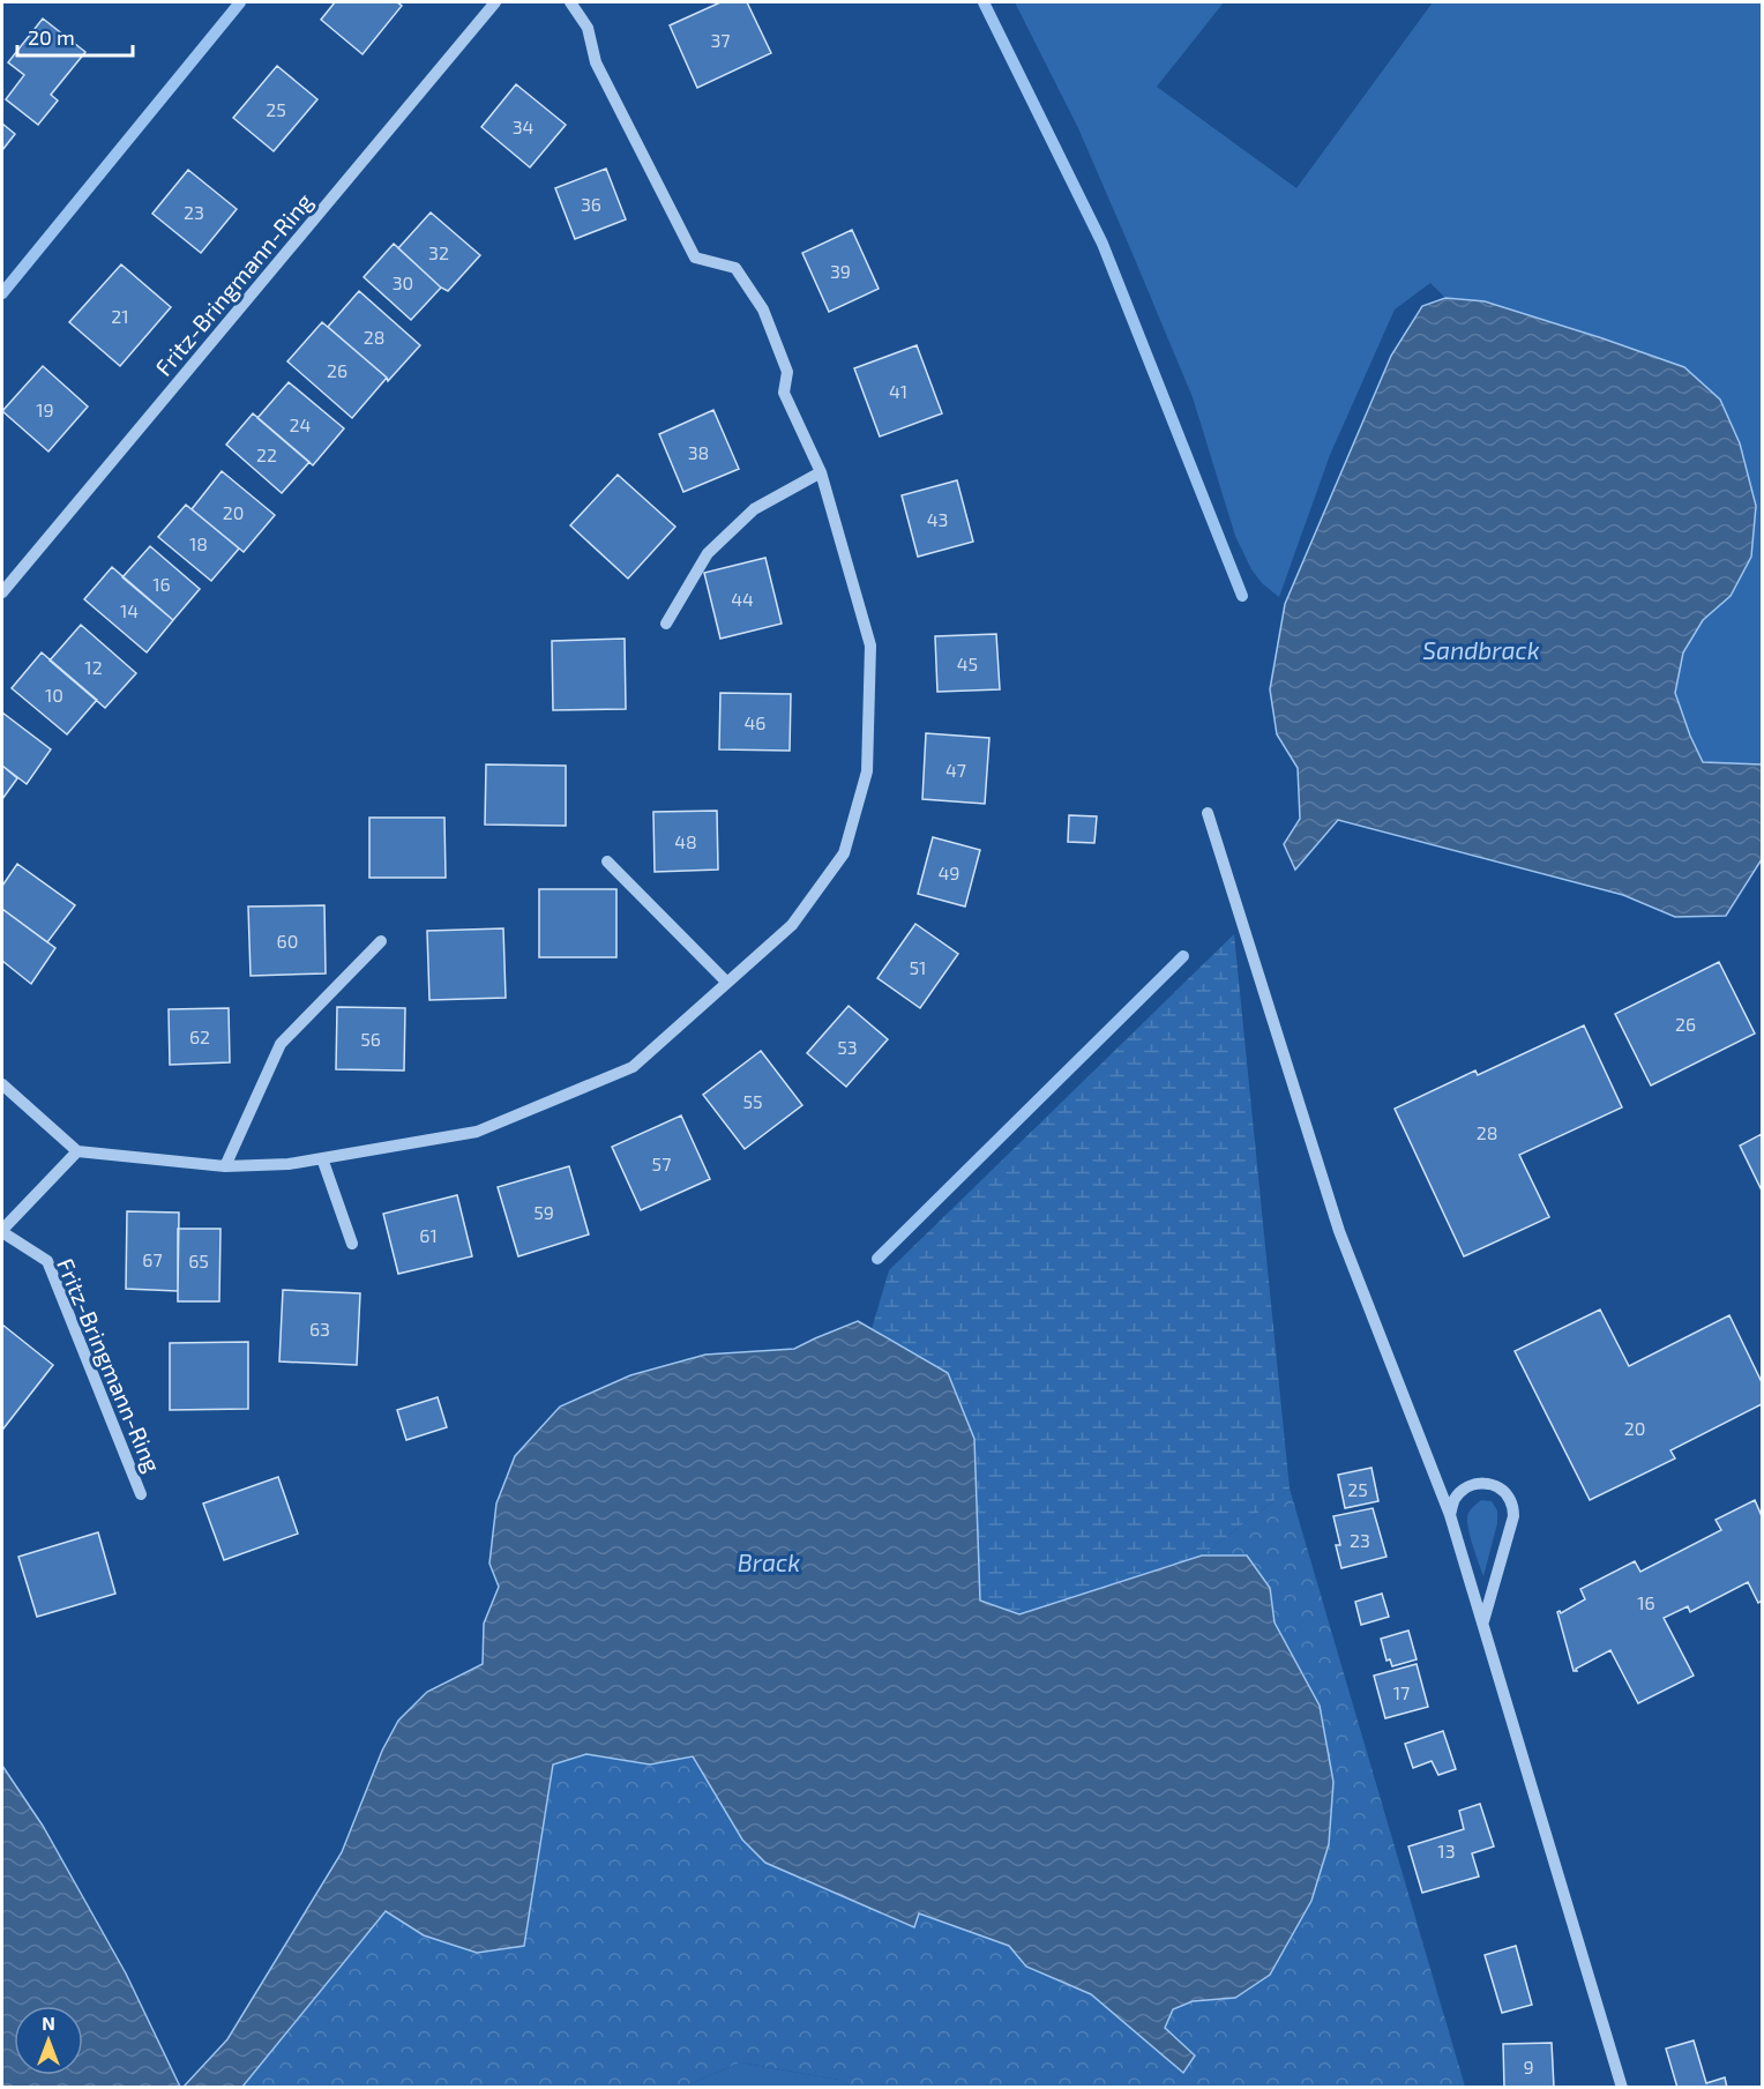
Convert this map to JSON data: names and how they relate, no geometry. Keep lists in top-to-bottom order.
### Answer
{
  "streets": {
    "street": ["Fritz-Bringmann-Ring"]
  },
  "water": ["Sandbrack", "Brack"],
  "house_numbers": [
    "37",
    "25",
    "34",
    "36",
    "23",
    "32",
    "39",
    "30",
    "21",
    "28",
    "26",
    "41",
    "19",
    "24",
    "38",
    "22",
    "20",
    "43",
    "18",
    "16",
    "44",
    "14",
    "45",
    "12",
    "10",
    "46",
    "47",
    "48",
    "49",
    "60",
    "51",
    "26",
    "62",
    "56",
    "53",
    "55",
    "28",
    "57",
    "59",
    "61",
    "67",
    "65",
    "63",
    "20",
    "25",
    "23",
    "16",
    "17",
    "13",
    "9"
  ],
  "scale_bar": "20 m",
  "north": "top"
}
